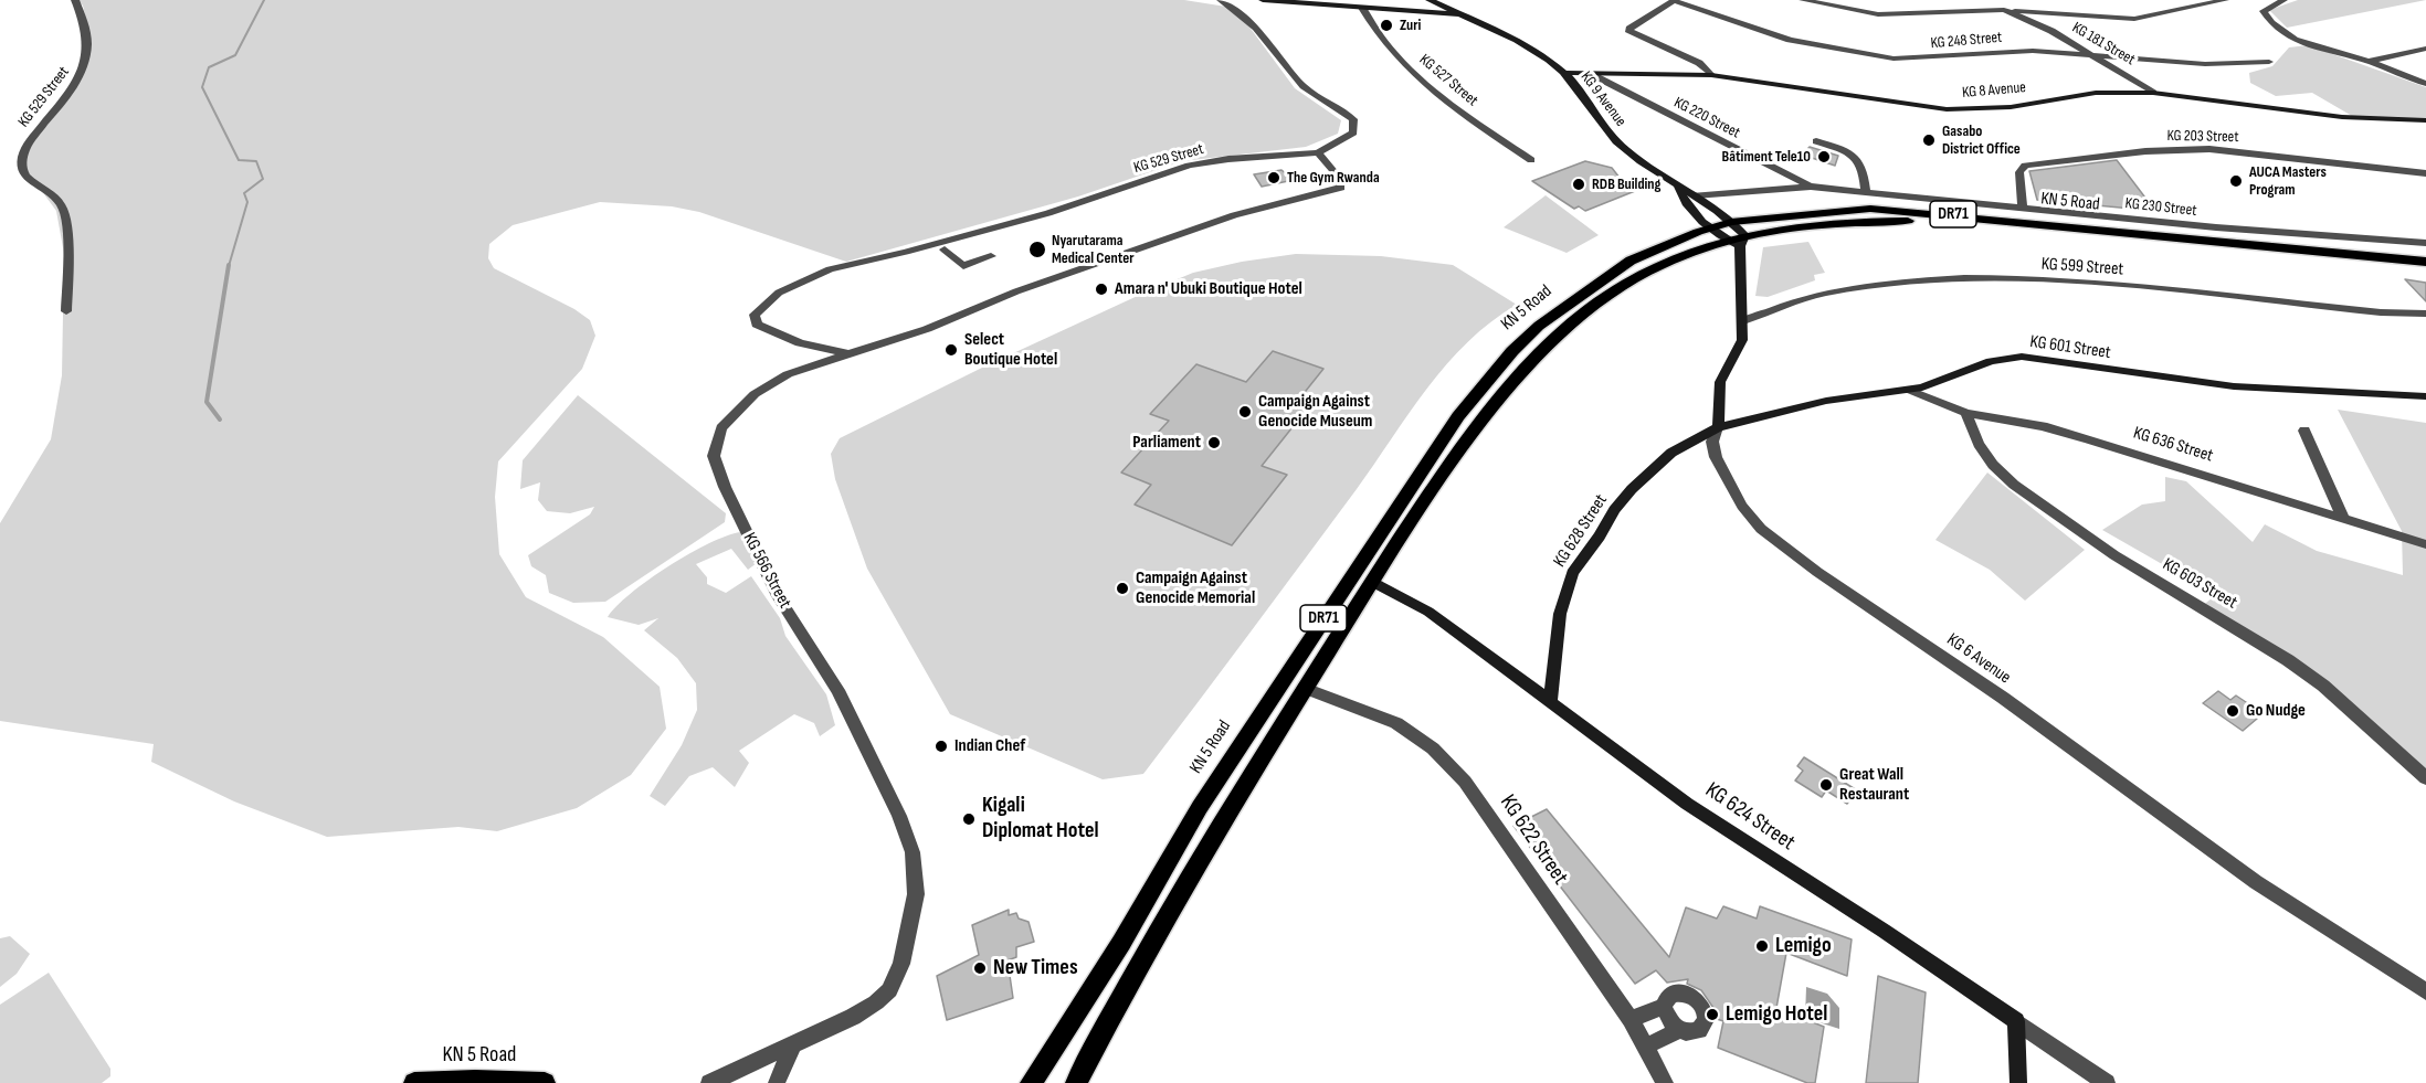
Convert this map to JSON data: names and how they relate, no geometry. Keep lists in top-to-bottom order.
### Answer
{
  "streets": {
    "main road": [
      "KG 8 Avenue",
      "KG 9 Avenue",
      "KN 5 Road",
      "DR71",
      "KG 601 Street",
      "KG 628 Street",
      "KG 6 Avenue",
      "KG 624 Street"
    ],
    "street": [
      "KG 248 Street",
      "KG 181 Street",
      "KG 527 Street",
      "KG 529 Street",
      "KG 220 Street",
      "KG 203 Street",
      "KG 230 Street",
      "KG 599 Street",
      "KG 636 Street",
      "KG 566 Street",
      "KG 603 Street",
      "KG 622 Street"
    ]
  },
  "crossings": [
    ["KG 248 Street", "KG 181 Street"],
    ["KG 181 Street", "KG 8 Avenue"],
    ["KG 8 Avenue", "KG 9 Avenue"],
    ["KG 8 Avenue", "KG 220 Street"],
    ["KG 529 Street", "KG 566 Street"],
    ["KG 9 Avenue", "KN 5 Road"],
    ["KG 9 Avenue", "KG 230 Street"],
    ["KG 9 Avenue", "KG 6 Avenue"],
    ["KG 220 Street", "KG 230 Street"],
    ["KG 203 Street", "KG 230 Street"],
    ["KN 5 Road", "KG 6 Avenue"],
    ["KN 5 Road", "KG 624 Street"],
    ["KN 5 Road", "KG 622 Street"],
    ["KG 599 Street", "KG 6 Avenue"],
    ["KG 601 Street", "KG 636 Street"],
    ["KG 601 Street", "KG 628 Street"],
    ["KG 601 Street", "KG 6 Avenue"],
    ["KG 636 Street", "KG 603 Street"],
    ["KG 628 Street", "KG 6 Avenue"],
    ["KG 628 Street", "KG 624 Street"]
  ],
  "places": [
    "Zuri",
    "Gasabo District Office",
    "Bâtiment Tele10",
    "The Gym Rwanda",
    "AUCA Masters Program",
    "RDB Building",
    "Nyarutarama Medical Center",
    "Amara n' Ubuki Boutique Hotel",
    "Select Boutique Hotel",
    "Campaign Against Genocide Museum",
    "Parliament",
    "Campaign Against Genocide Memorial",
    "Go Nudge",
    "Indian Chef",
    "Great Wall Restaurant",
    "Kigali Diplomat Hotel",
    "Lemigo",
    "New Times",
    "Lemigo Hotel"
  ]
}
